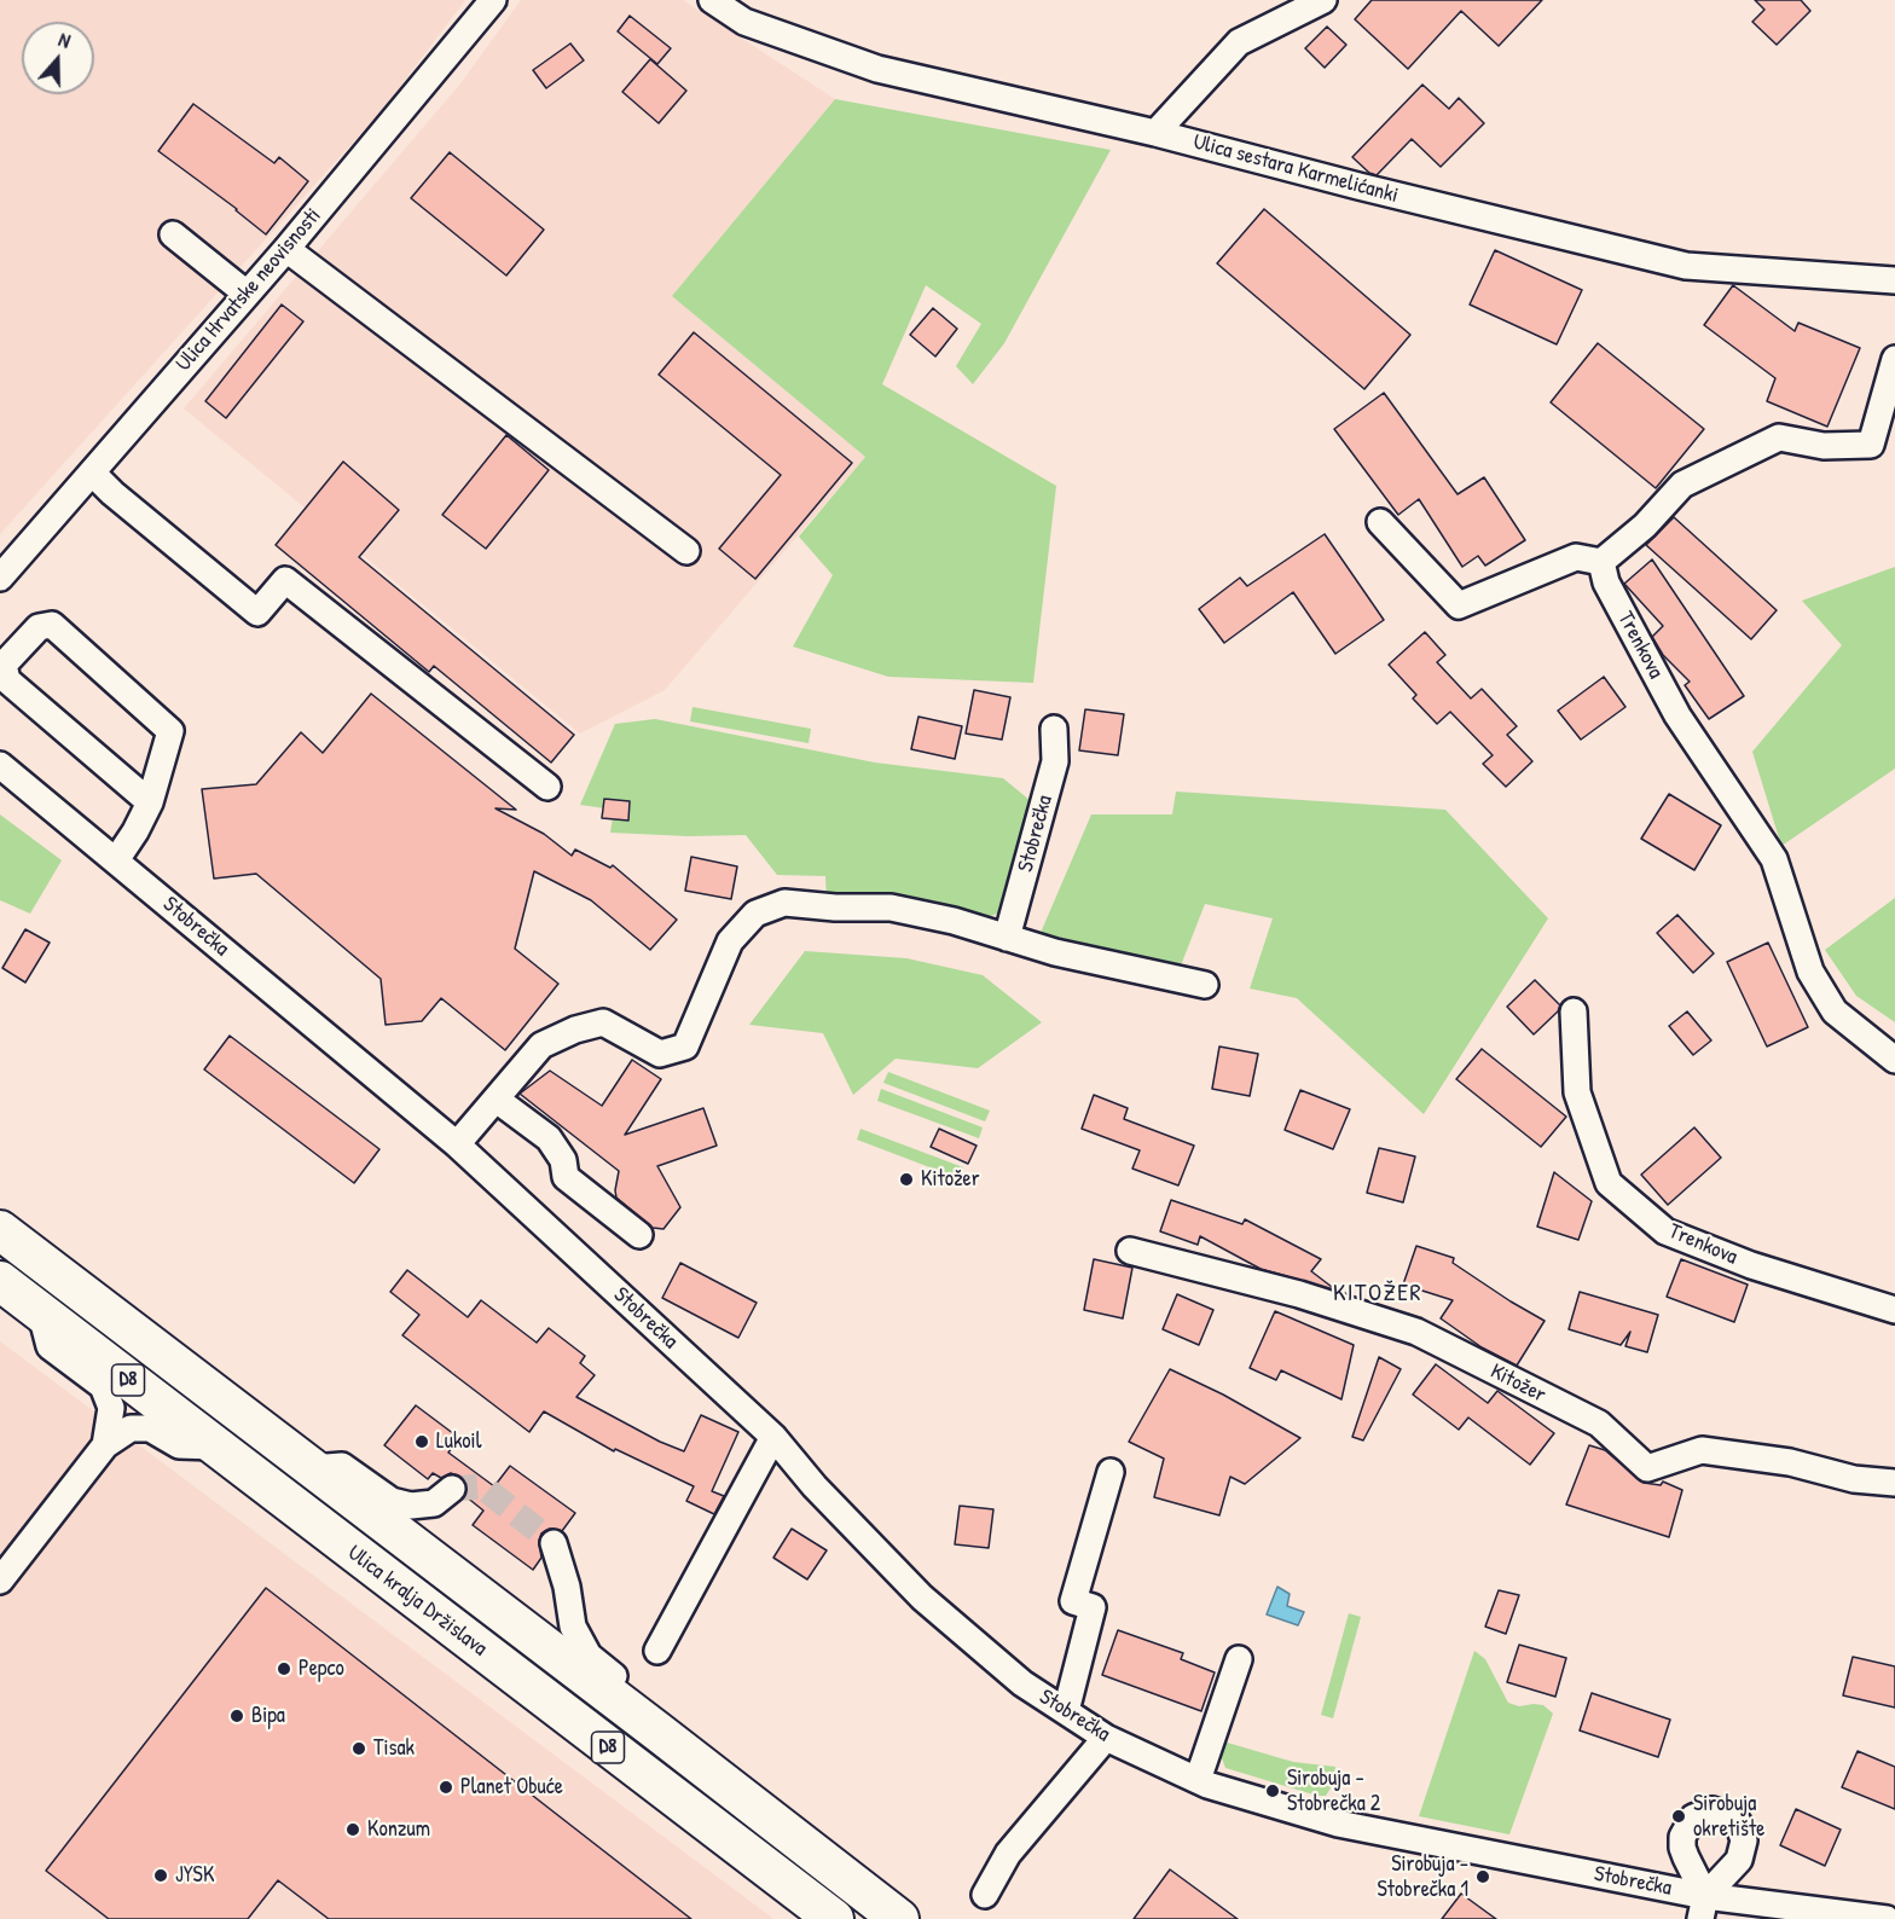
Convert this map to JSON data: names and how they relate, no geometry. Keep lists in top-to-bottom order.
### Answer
{
  "streets": {
    "highway": ["D8", "Ulica kralja Držislava"],
    "street": [
      "Ulica sestara Karmelićanki",
      "Ulica Hrvatske neovisnosti",
      "Trenkova",
      "Stobrečka",
      "Kitožer"
    ]
  },
  "districts": ["KITOŽER"],
  "places": [
    "Kitožer",
    "Lukoil",
    "Pepco",
    "Bipa",
    "Tisak",
    "Planet Obuće",
    "Sirobuja - Stobrečka 2",
    "Sirobuja okretište",
    "Konzum",
    "JYSK",
    "Sirobuja - Stobrečka 1"
  ],
  "north": "top"
}
